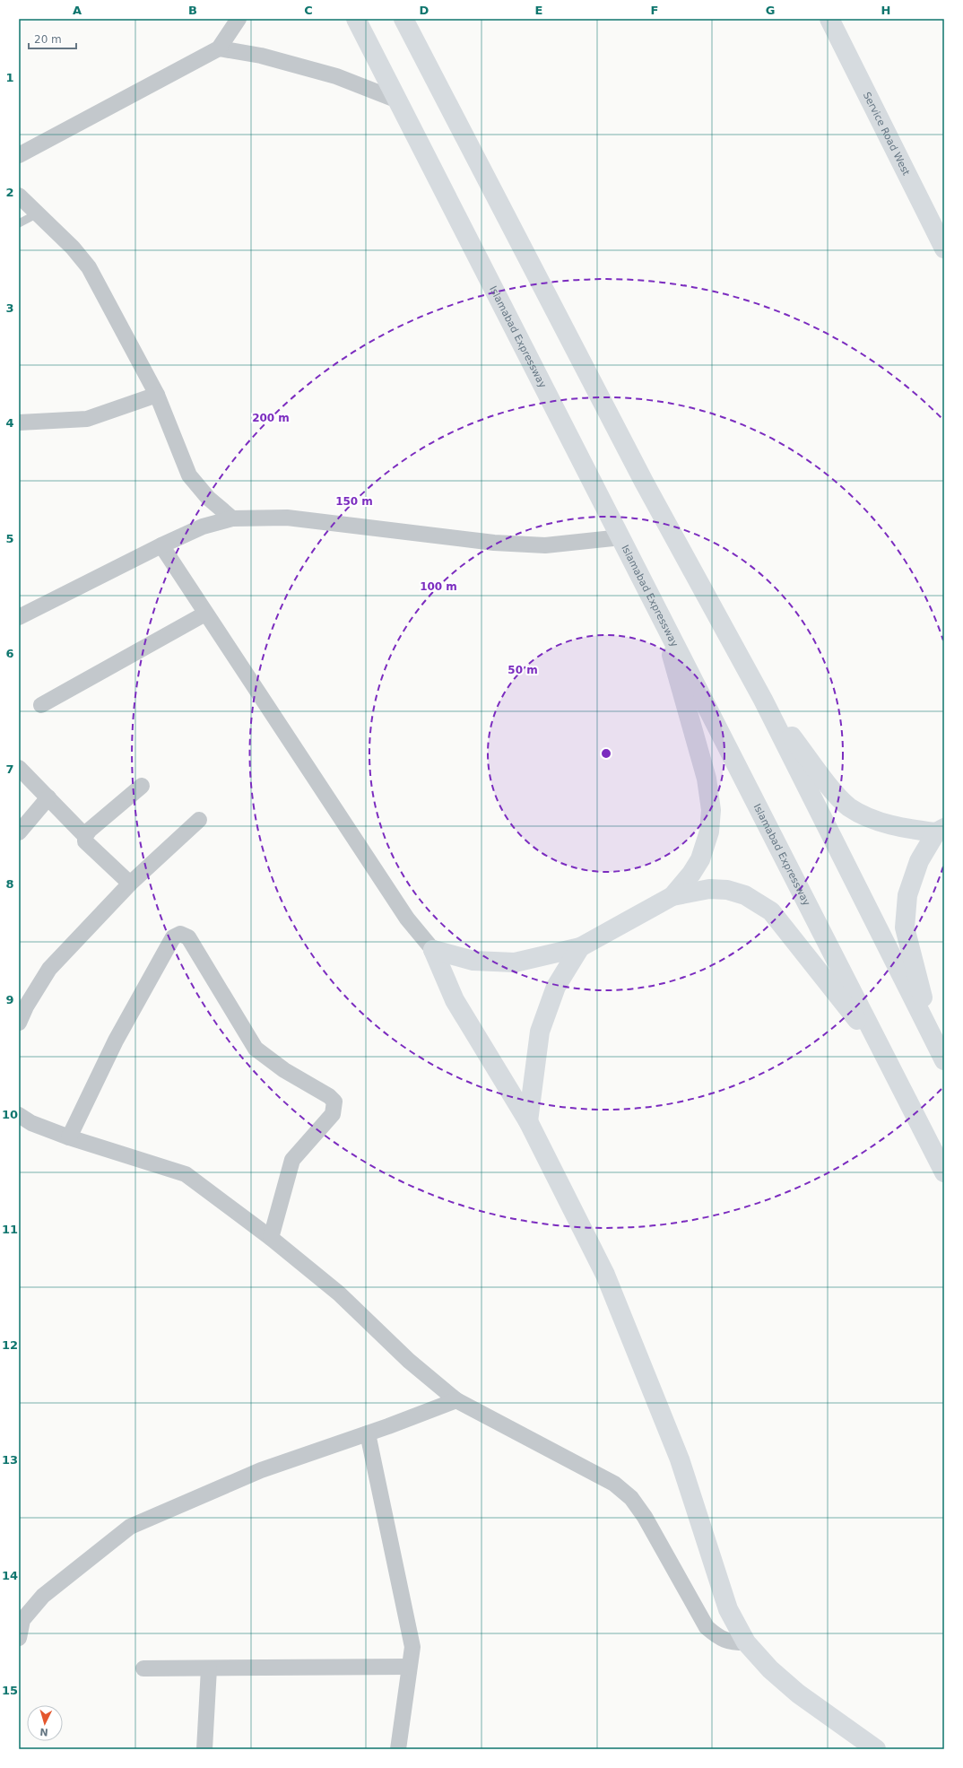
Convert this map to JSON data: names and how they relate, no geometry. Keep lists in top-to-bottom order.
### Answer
{
  "streets": {
    "main road": ["Service Road West", "Islamabad Expressway"]
  },
  "scale_bar": "20 m",
  "north": "bottom",
  "grid": {
    "columns": [
      "A",
      "B",
      "C",
      "D",
      "E",
      "F",
      "G",
      "H"
    ],
    "rows": [
      "1",
      "2",
      "3",
      "4",
      "5",
      "6",
      "7",
      "8",
      "9",
      "10",
      "11",
      "12",
      "13",
      "14",
      "15"
    ]
  },
  "rings": [
    "200 m",
    "150 m",
    "100 m",
    "50 m"
  ]
}
